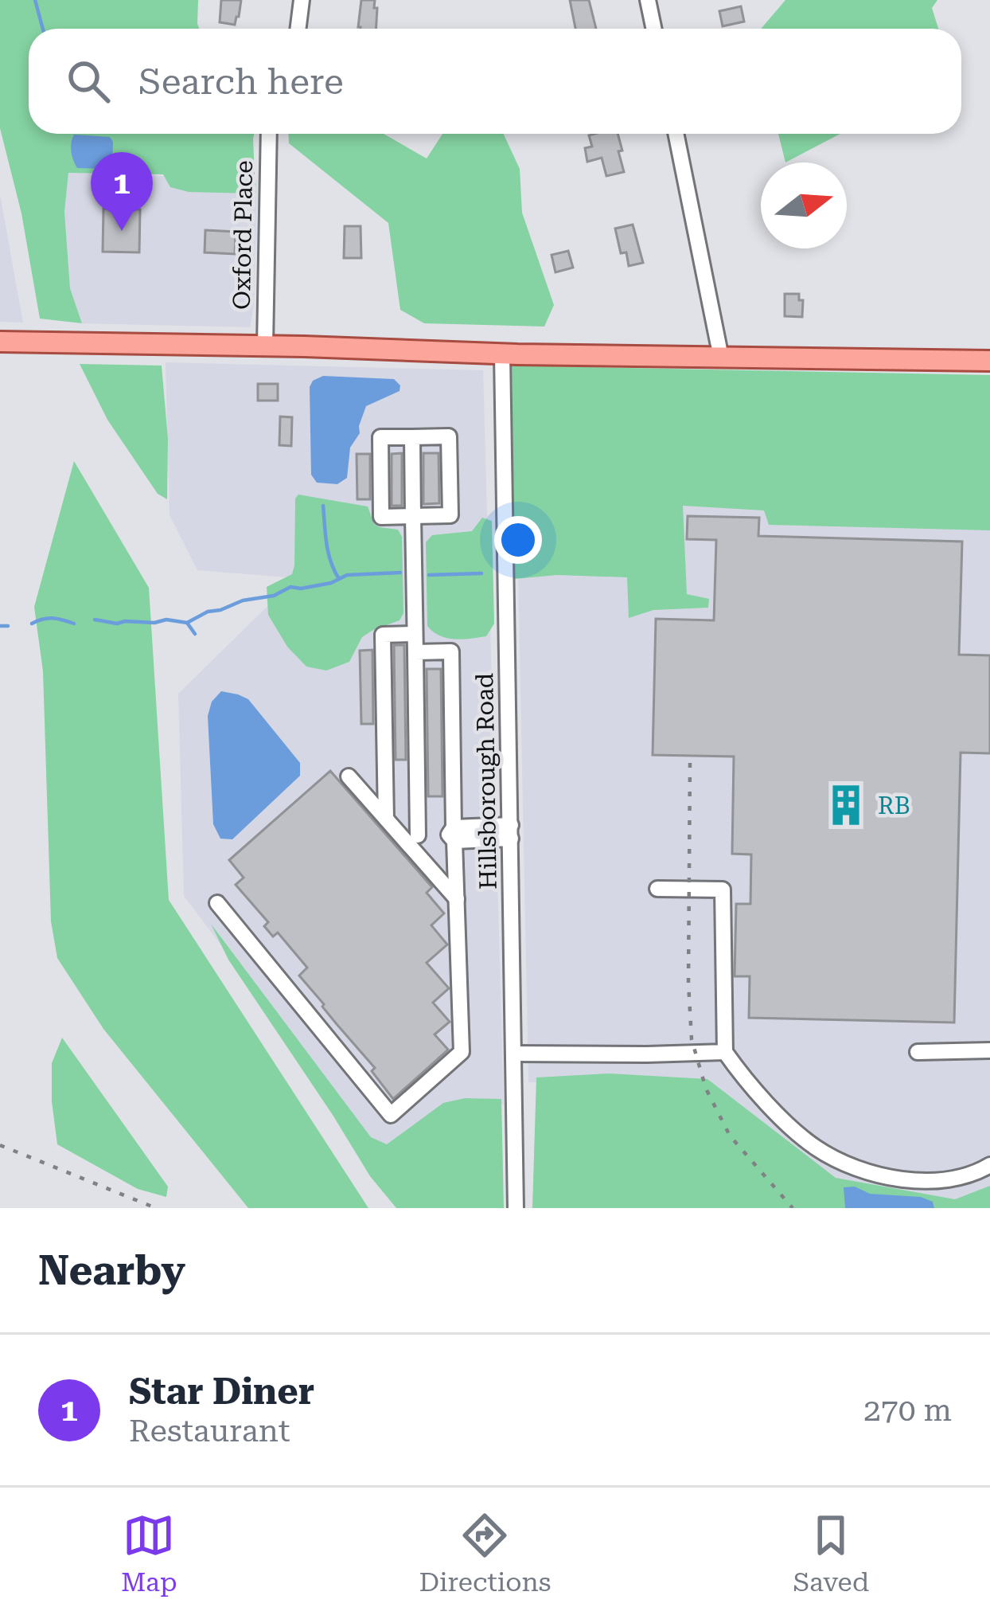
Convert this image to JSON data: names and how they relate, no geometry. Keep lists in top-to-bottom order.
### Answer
{
  "streets": {
    "street": ["Oxford Place", "Hillsborough Road"]
  },
  "places": {
    "building": ["RB"]
  },
  "north": "right",
  "page": {
    "search": "Search here",
    "pins": "1",
    "heading": "Nearby",
    "list": [
      {
        "mark": "1",
        "name": "Star Diner",
        "note": "Restaurant",
        "value": "270 m"
      }
    ],
    "nav": ["Map", "Directions", "Saved"]
  }
}
